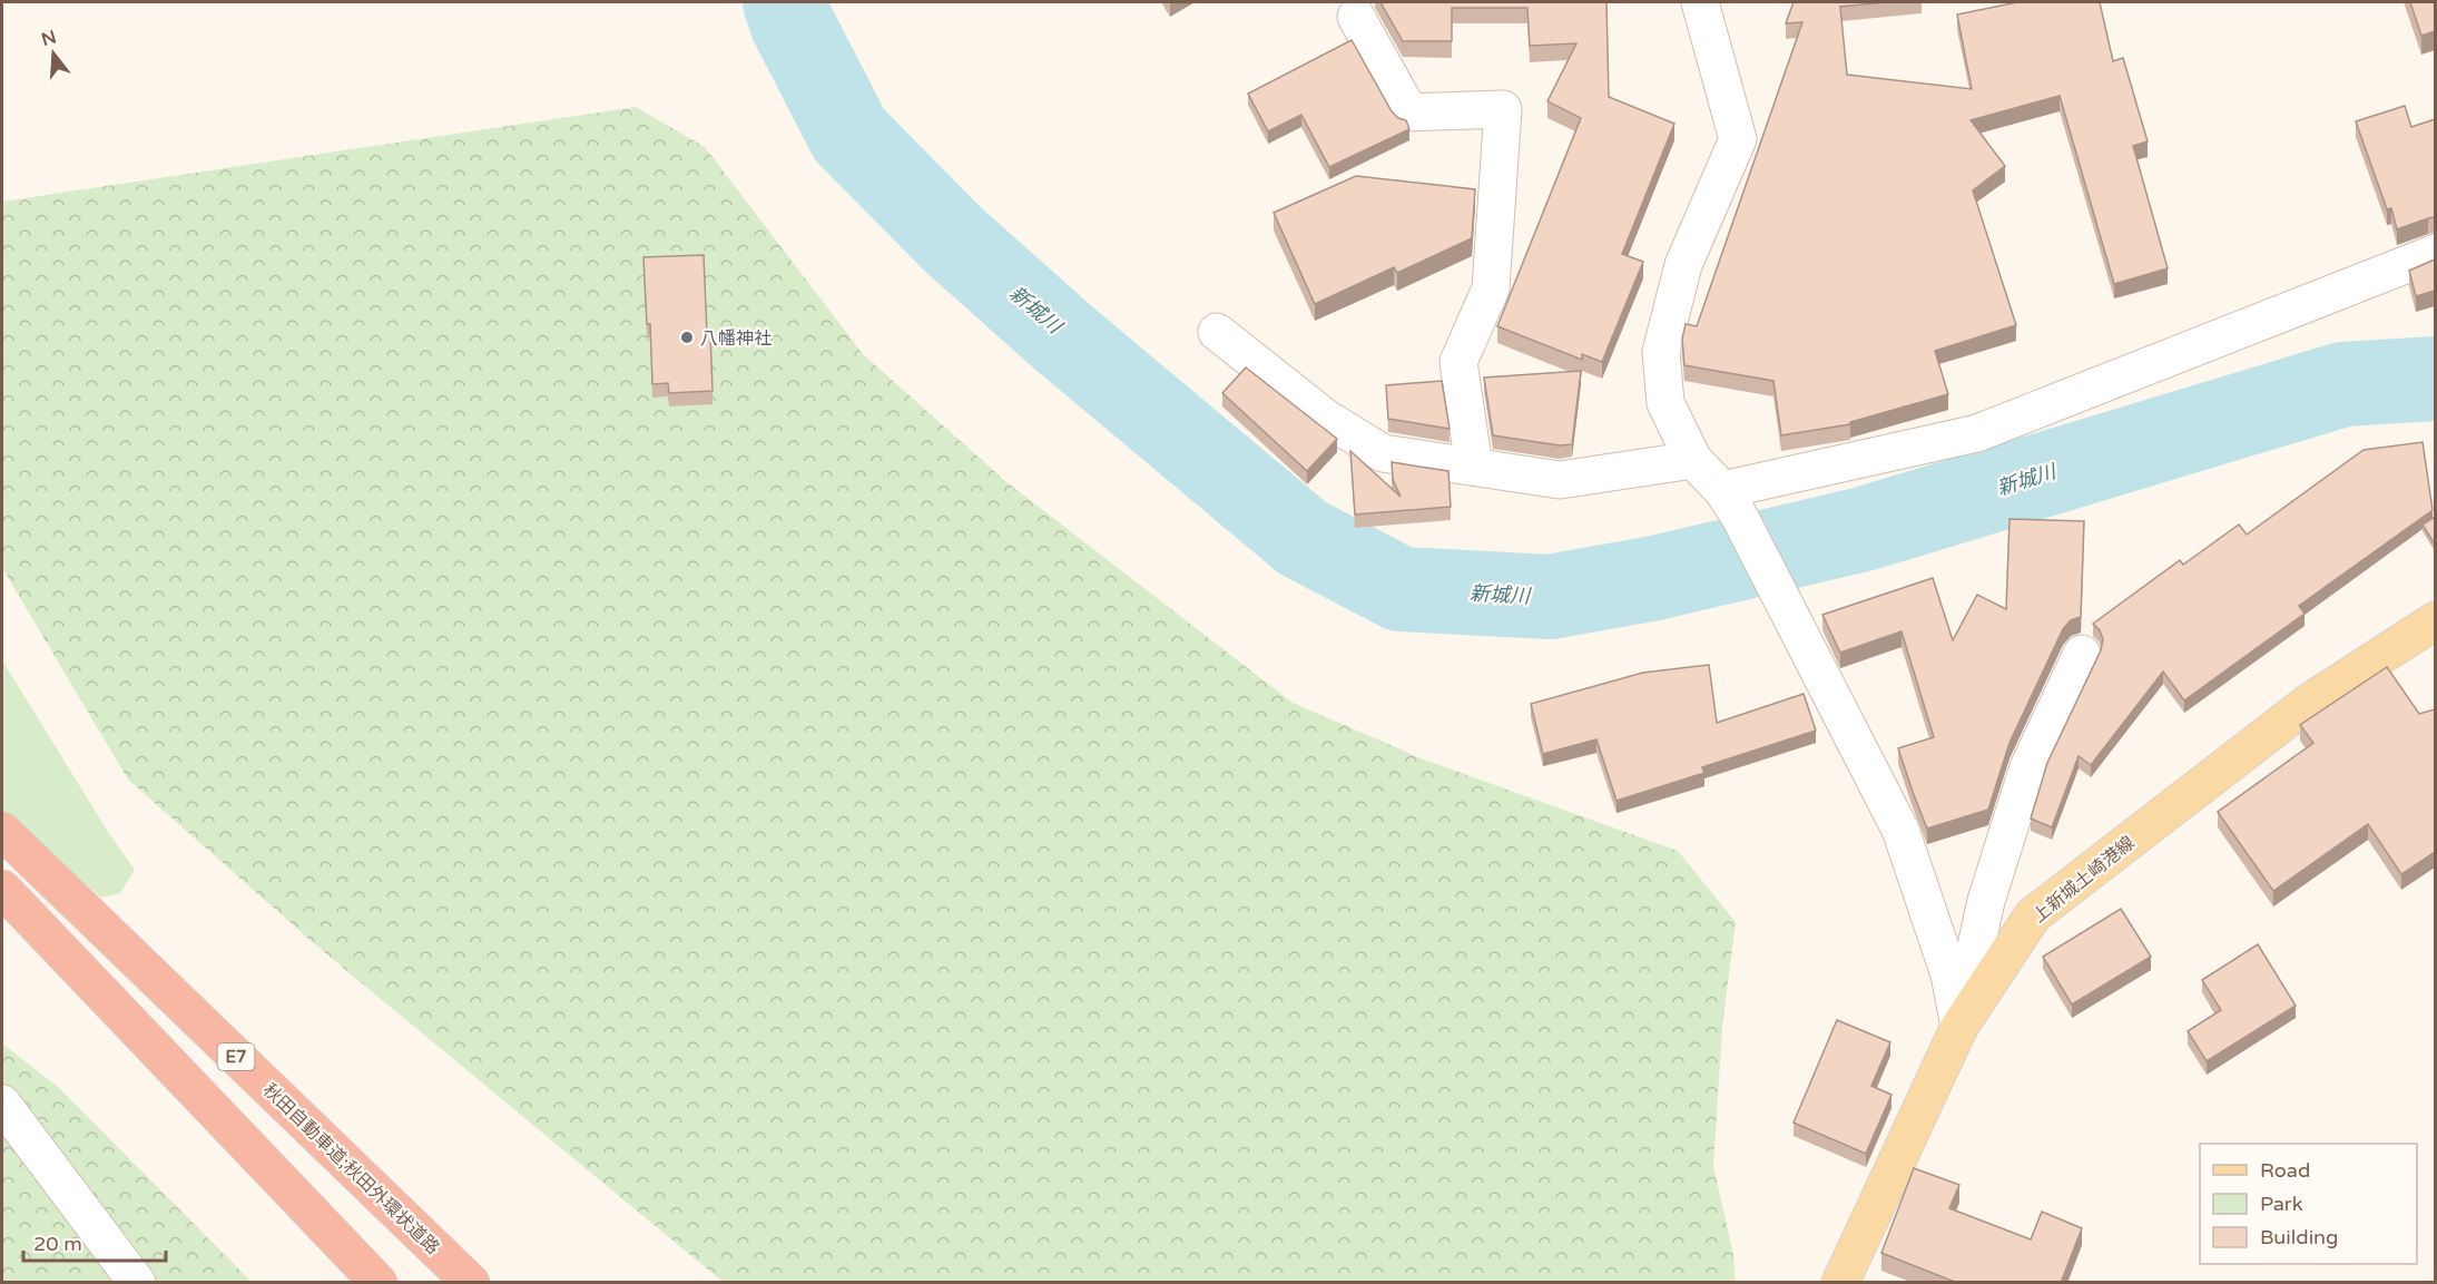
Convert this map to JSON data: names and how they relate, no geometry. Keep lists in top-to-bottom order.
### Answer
{
  "streets": {
    "highway": ["E7", "秋田自動車道;秋田外環状道路"],
    "main road": ["上新城土崎港線"]
  },
  "water": ["新城川"],
  "places": ["八幡神社"],
  "legend": ["Road", "Park", "Building"],
  "scale_bar": "20 m",
  "north": "top"
}
